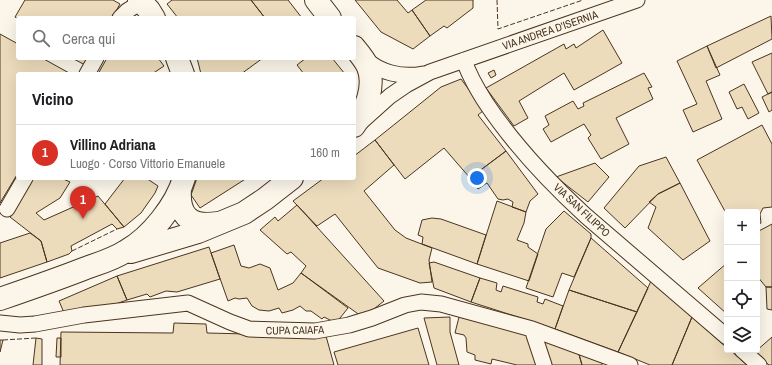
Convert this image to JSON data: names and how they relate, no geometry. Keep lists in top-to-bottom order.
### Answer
{
  "streets": {
    "street": ["VIA ANDREA D'ISERNIA", "VIA SAN FILIPPO", "CUPA CAIAFA"]
  },
  "crossings": [
    ["VIA ANDREA D'ISERNIA", "VIA SAN FILIPPO"]
  ],
  "page": {
    "search": "Cerca qui",
    "heading": "Vicino",
    "list": [
      {
        "mark": "1",
        "name": "Villino Adriana",
        "note": "Luogo · Corso Vittorio Emanuele",
        "value": "160 m"
      }
    ],
    "pins": "1",
    "map_buttons": ["+", "−"]
  }
}
